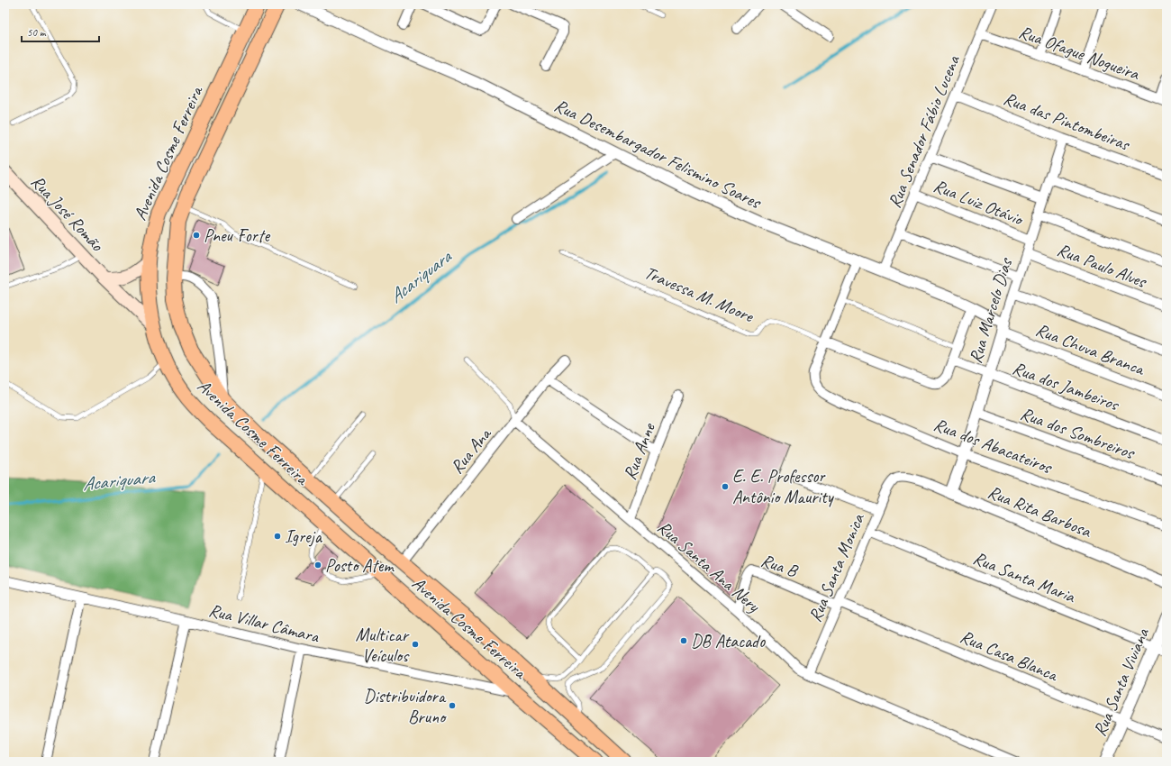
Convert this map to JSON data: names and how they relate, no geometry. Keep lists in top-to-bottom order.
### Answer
{
  "streets": {
    "main road": ["Avenida Cosme Ferreira", "Rua José Romão"],
    "street": [
      "Rua Ofague Nogueira",
      "Rua das Pintombeiras",
      "Rua Senador Fábio Lucena",
      "Rua Desembargador Felismino Soares",
      "Rua Luiz Otávio",
      "Rua Paulo Alves",
      "Travessa M. Moore",
      "Rua Marcelo Dias",
      "Rua Chuva Branca",
      "Rua dos Jambeiros",
      "Rua dos Sombreiros",
      "Rua dos Abacateiros",
      "Rua Ana",
      "Rua Anne",
      "Rua Rita Barbosa",
      "Rua B",
      "Rua Santa Ana Nery",
      "Rua Santa Monica",
      "Rua Santa Maria",
      "Rua Villar Câmara",
      "Rua Casa Blanca",
      "Rua Santa Viviana"
    ]
  },
  "crossings": [
    ["Rua Ofague Nogueira", "Rua Senador Fábio Lucena"],
    ["Rua das Pintombeiras", "Rua Senador Fábio Lucena"],
    ["Rua das Pintombeiras", "Rua Marcelo Dias"],
    ["Rua Senador Fábio Lucena", "Rua Desembargador Felismino Soares"],
    ["Rua Senador Fábio Lucena", "Rua Luiz Otávio"],
    ["Avenida Cosme Ferreira", "Rua José Romão"],
    ["Avenida Cosme Ferreira", "Rua Ana"],
    ["Avenida Cosme Ferreira", "Rua Villar Câmara"],
    ["Rua Desembargador Felismino Soares", "Rua Marcelo Dias"],
    ["Rua Desembargador Felismino Soares", "Rua Chuva Branca"],
    ["Rua Luiz Otávio", "Rua Marcelo Dias"],
    ["Rua Paulo Alves", "Rua Marcelo Dias"],
    ["Travessa M. Moore", "Rua dos Jambeiros"],
    ["Travessa M. Moore", "Rua dos Abacateiros"],
    ["Rua Marcelo Dias", "Rua Chuva Branca"],
    ["Rua Marcelo Dias", "Rua dos Jambeiros"],
    ["Rua Marcelo Dias", "Rua dos Sombreiros"],
    ["Rua Marcelo Dias", "Rua dos Abacateiros"],
    ["Rua Marcelo Dias", "Rua Rita Barbosa"],
    ["Rua Ana", "Rua Santa Ana Nery"],
    ["Rua Anne", "Rua Santa Ana Nery"],
    ["Rua Rita Barbosa", "Rua Santa Monica"],
    ["Rua B", "Rua Santa Ana Nery"],
    ["Rua B", "Rua Santa Monica"],
    ["Rua B", "Rua Casa Blanca"],
    ["Rua Santa Ana Nery", "Rua Santa Monica"],
    ["Rua Santa Monica", "Rua Santa Maria"],
    ["Rua Santa Monica", "Rua Casa Blanca"],
    ["Rua Santa Maria", "Rua Santa Viviana"],
    ["Rua Casa Blanca", "Rua Santa Viviana"]
  ],
  "water": ["Acariquara"],
  "places": [
    "Pneu Forte",
    "E. E. Professor Antônio Maurity",
    "Igreja",
    "Posto Atem",
    "DB Atacado",
    "Multicar Veículos",
    "Distribuidora Bruno"
  ],
  "scale_bar": "50 m"
}
